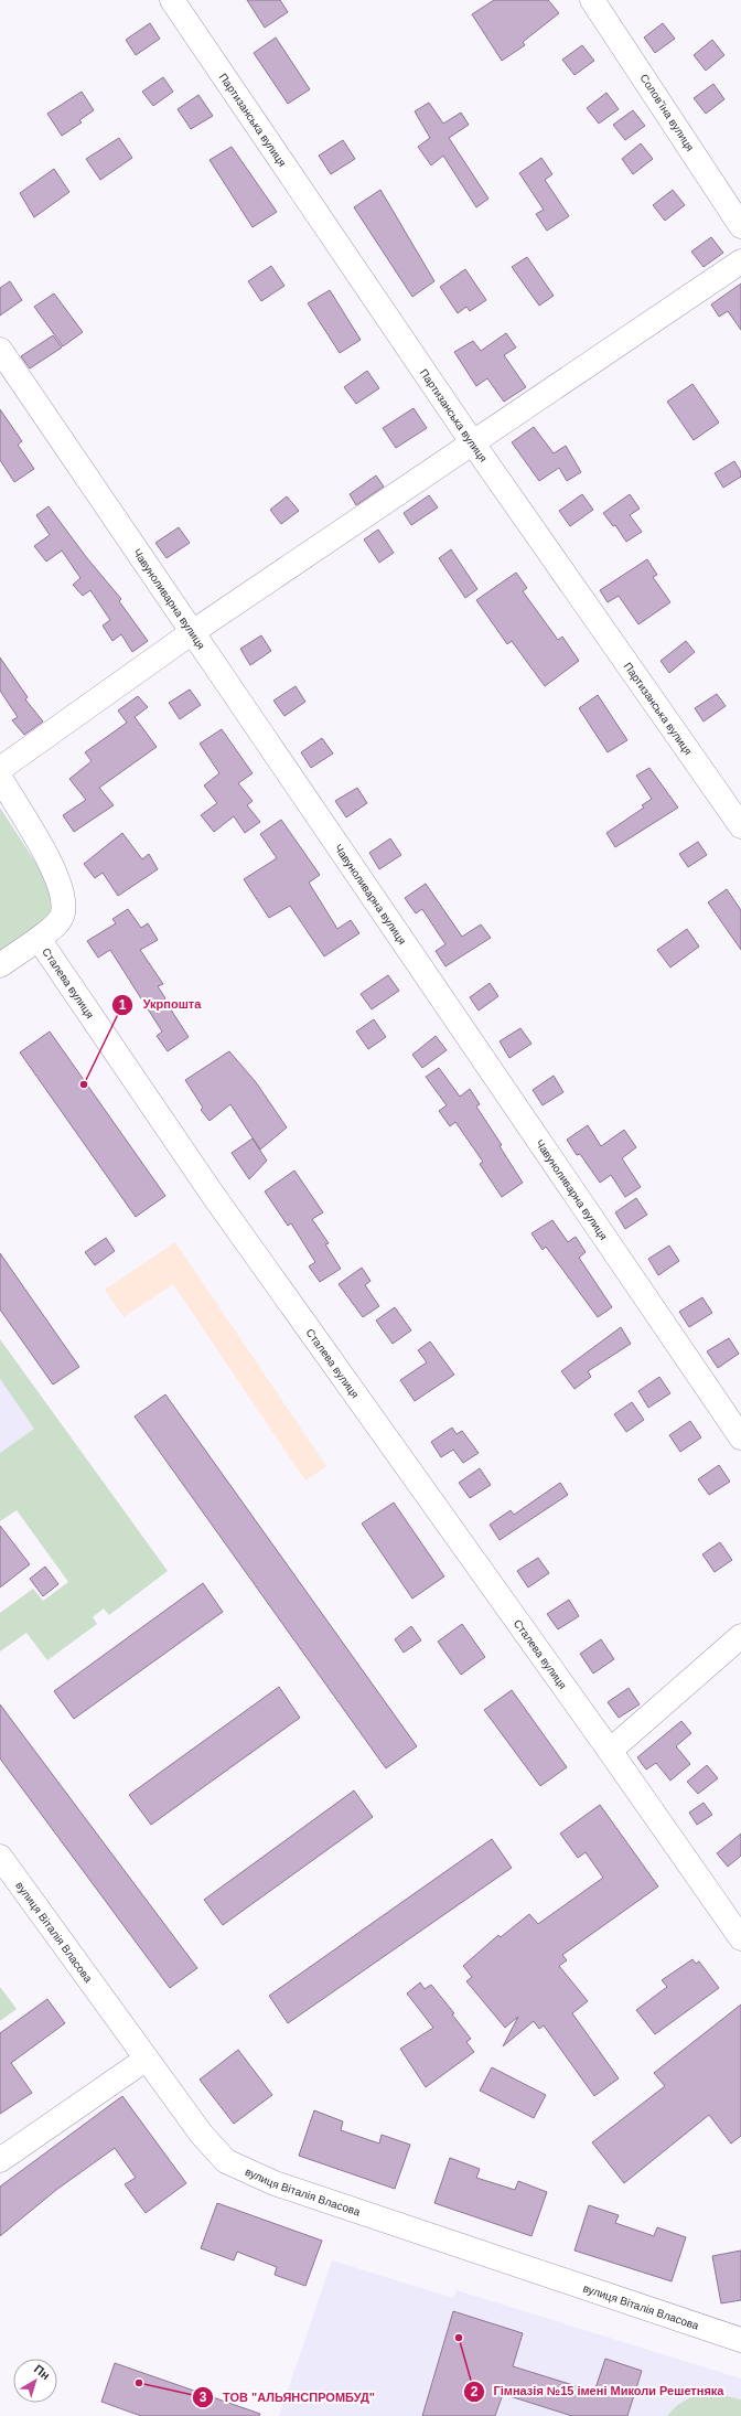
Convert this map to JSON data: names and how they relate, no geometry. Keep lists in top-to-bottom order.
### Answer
{
  "streets": {
    "street": [
      "Соловʼїна вулиця",
      "Партизанська вулиця",
      "Чавуноливарна вулиця",
      "Сталева вулиця",
      "вулиця Віталія Власова"
    ]
  },
  "places": ["Укрпошта", "Гімназія №15 імені Миколи Решетняка", "ТОВ \"АЛЬЯНСПРОМБУД\""],
  "north": "top right"
}
